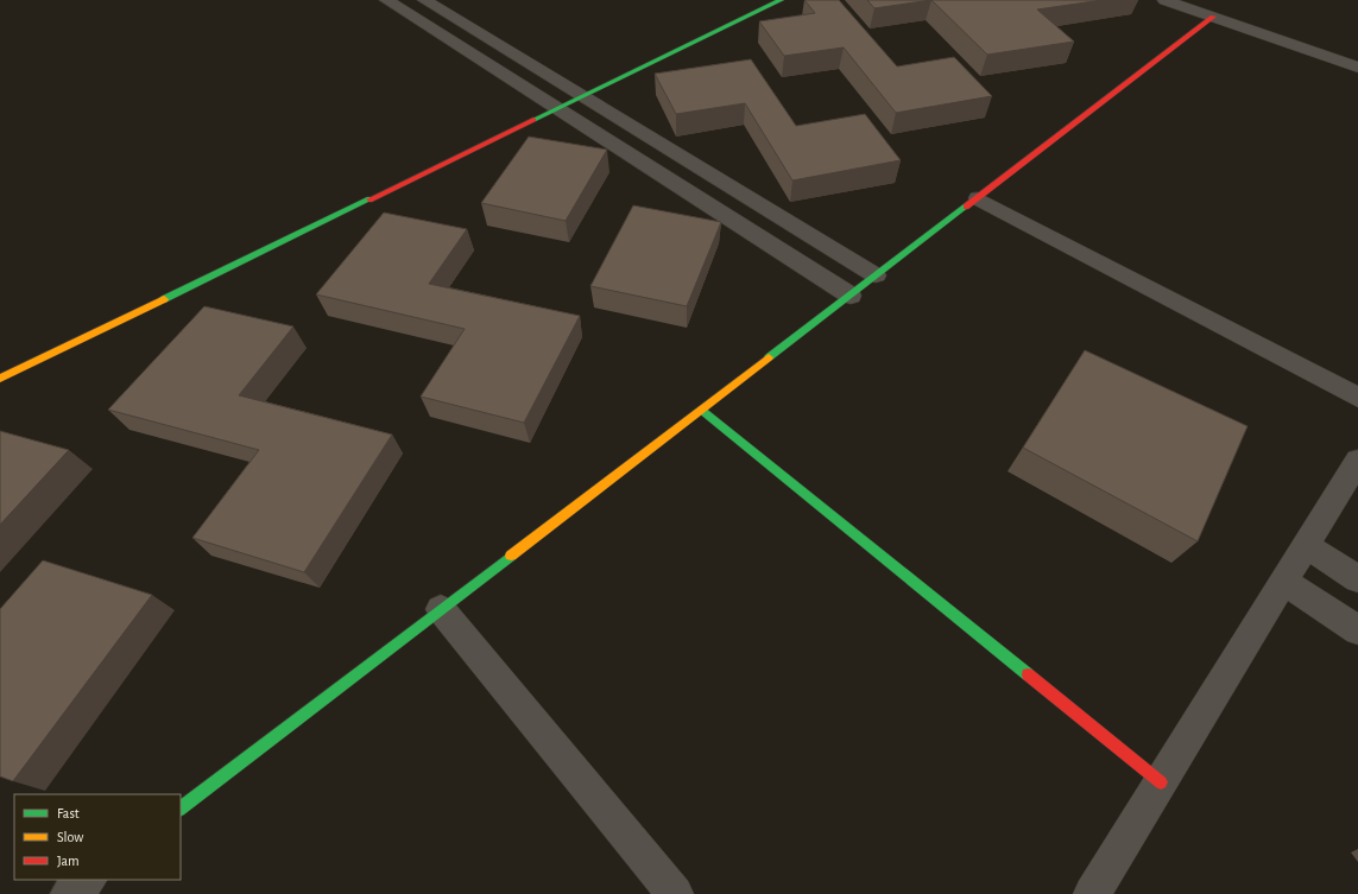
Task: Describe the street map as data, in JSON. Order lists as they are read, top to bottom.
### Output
{
  "legend": ["Fast", "Slow", "Jam"]
}
